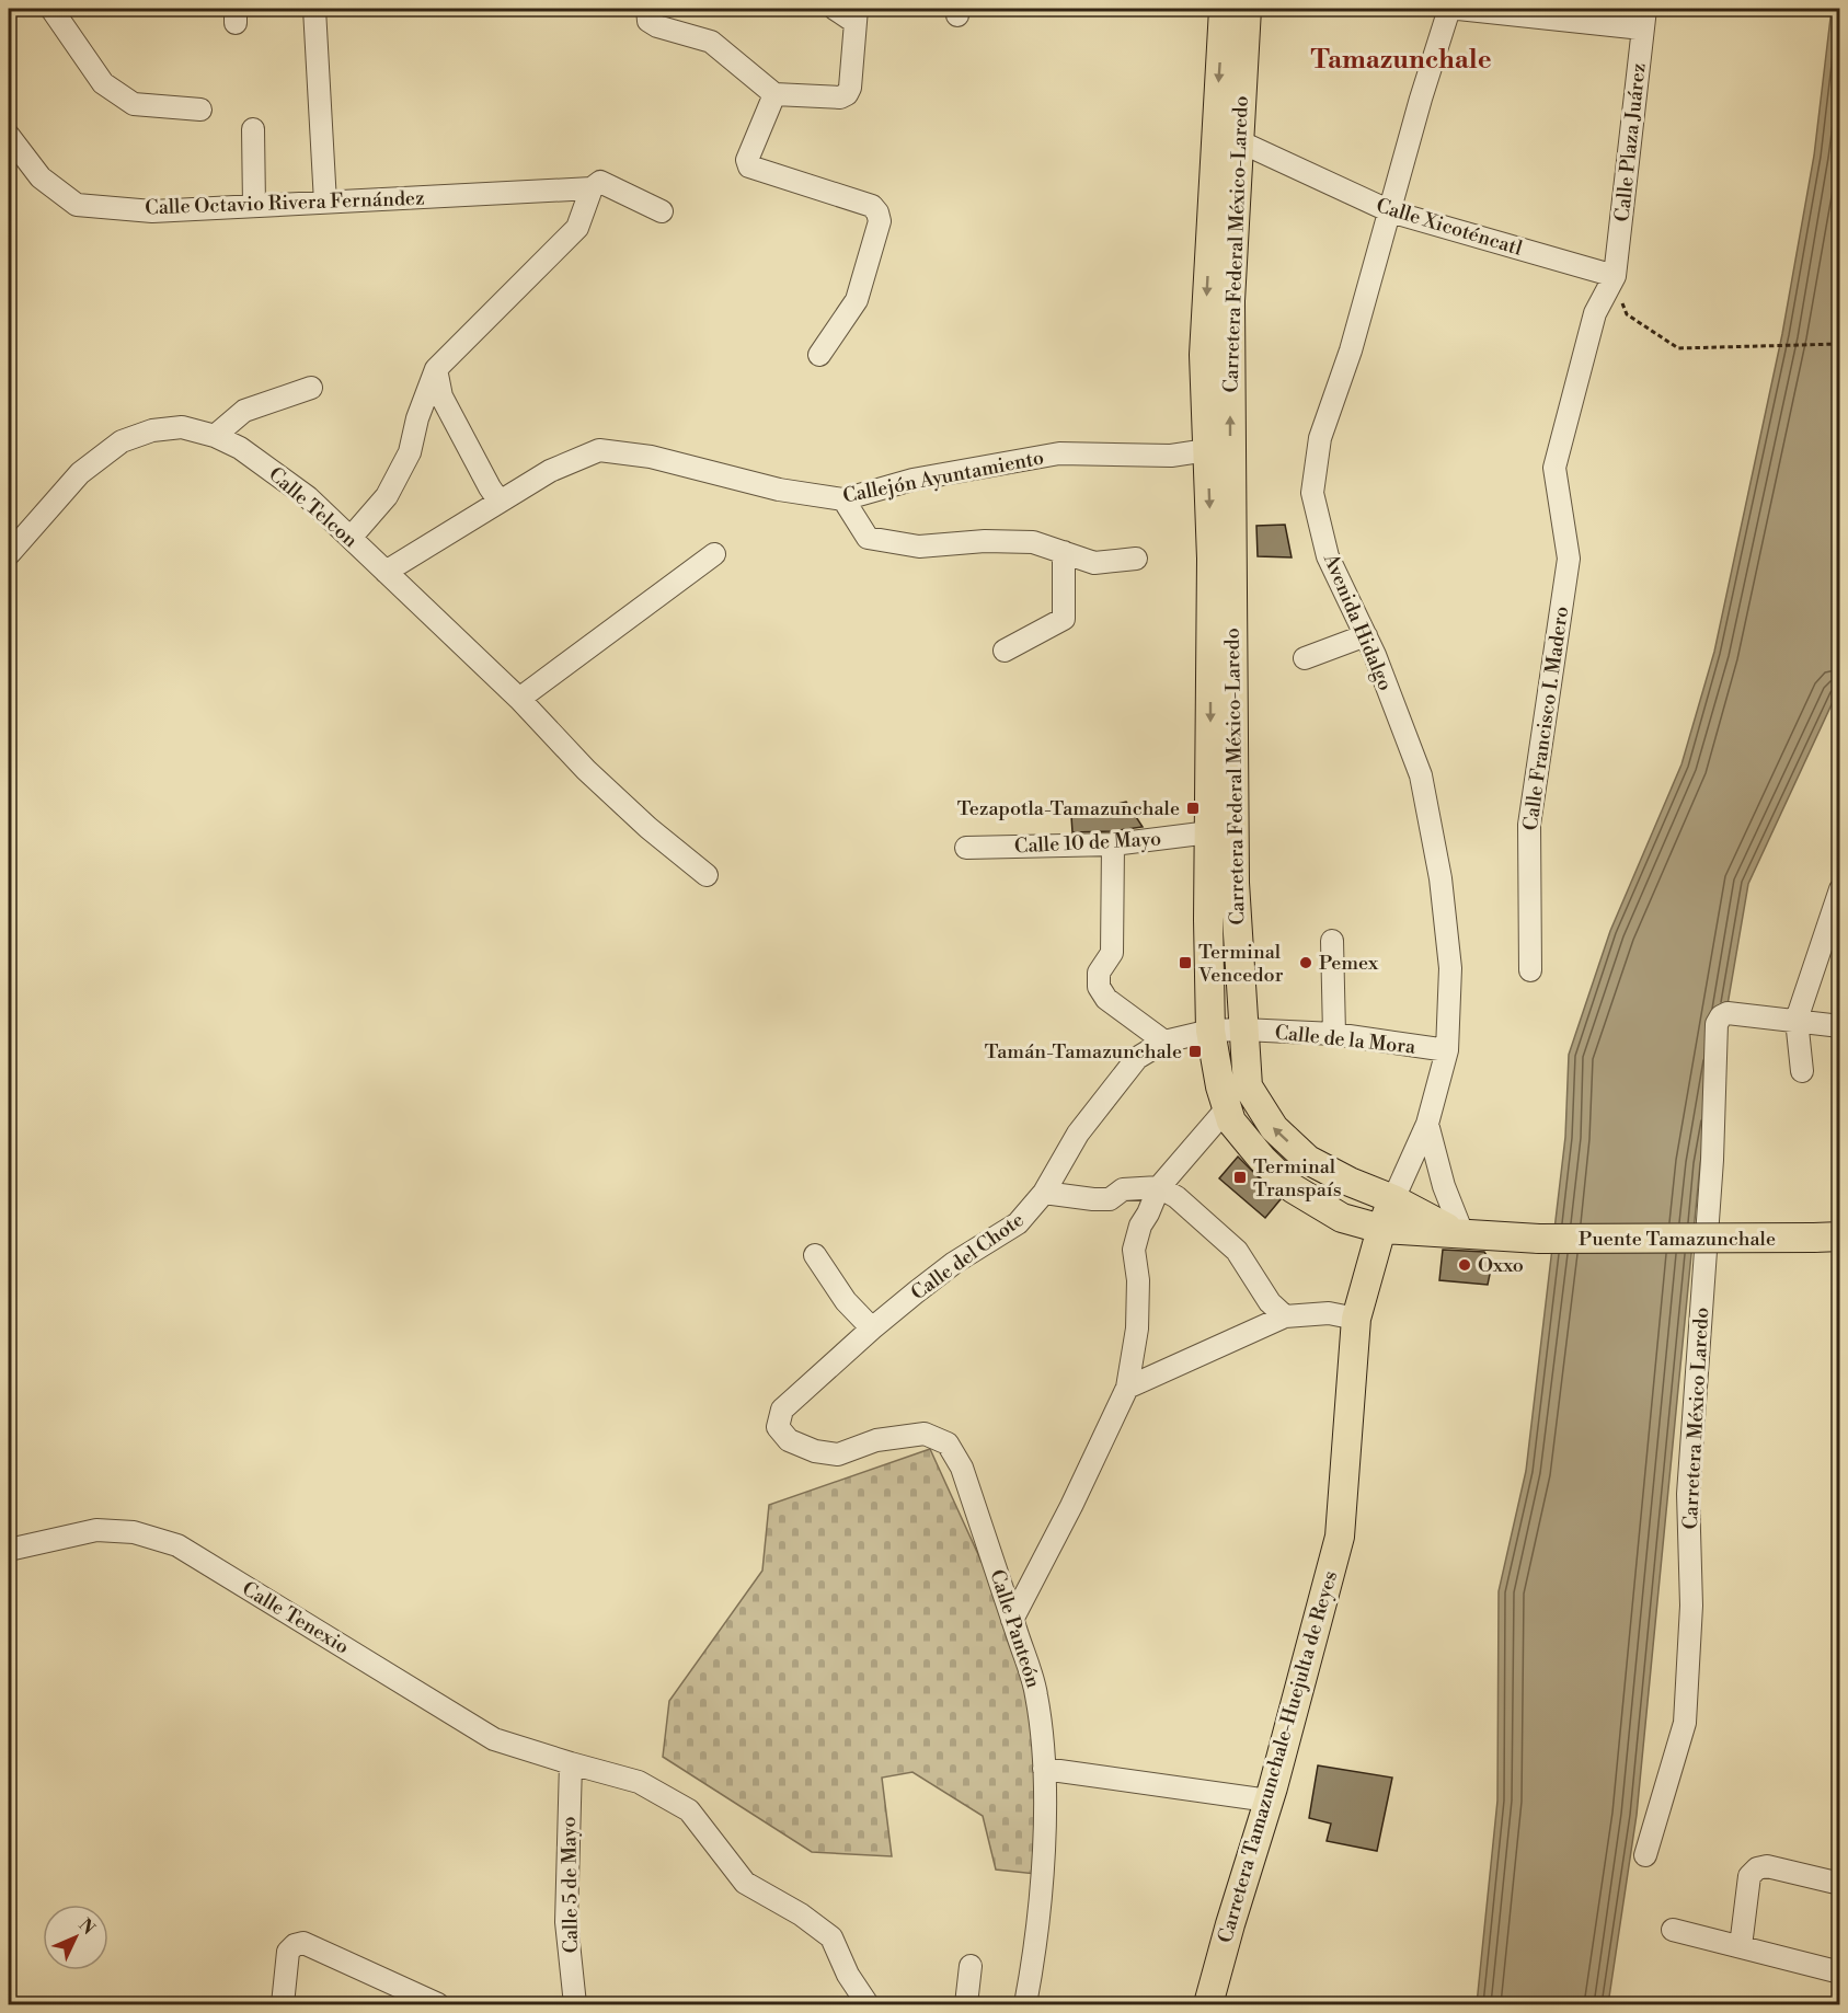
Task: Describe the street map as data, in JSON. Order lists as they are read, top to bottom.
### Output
{
  "streets": {
    "main road": ["Carretera Federal México-Laredo", "Puente Tamazunchale", "Carretera Tamazunchale-Huejulta de Reyes"],
    "street": [
      "Calle Plaza Juárez",
      "Calle Octavio Rivera Fernández",
      "Calle Xicoténcatl",
      "Callejón Ayuntamiento",
      "Calle Telcon",
      "Avenida Hidalgo",
      "Calle Francisco I. Madero",
      "Calle 10 de Mayo",
      "Calle de la Mora",
      "Calle del Chote",
      "Carretera México Laredo",
      "Calle Tenexio",
      "Calle Panteón",
      "Calle 5 de Mayo"
    ]
  },
  "crossings": [
    ["Calle Plaza Juárez", "Calle Xicoténcatl"],
    ["Calle Plaza Juárez", "Calle Francisco I. Madero"],
    ["Calle Xicoténcatl", "Carretera Federal México-Laredo"],
    ["Calle Xicoténcatl", "Avenida Hidalgo"],
    ["Calle Xicoténcatl", "Calle Francisco I. Madero"],
    ["Carretera Federal México-Laredo", "Callejón Ayuntamiento"],
    ["Carretera Federal México-Laredo", "Avenida Hidalgo"],
    ["Carretera Federal México-Laredo", "Calle 10 de Mayo"],
    ["Carretera Federal México-Laredo", "Calle de la Mora"],
    ["Carretera Federal México-Laredo", "Puente Tamazunchale"],
    ["Carretera Federal México-Laredo", "Calle del Chote"],
    ["Carretera Federal México-Laredo", "Carretera Tamazunchale-Huejulta de Reyes"],
    ["Callejón Ayuntamiento", "Calle Telcon"],
    ["Avenida Hidalgo", "Calle de la Mora"],
    ["Avenida Hidalgo", "Carretera Tamazunchale-Huejulta de Reyes"],
    ["Calle de la Mora", "Calle del Chote"],
    ["Calle del Chote", "Calle Panteón"],
    ["Calle Tenexio", "Calle 5 de Mayo"]
  ],
  "districts": ["Tamazunchale"],
  "places": {
    "transit": [
      "Tezapotla-Tamazunchale",
      "Terminal Vencedor",
      "Tamán-Tamazunchale",
      "Terminal Transpaís"
    ],
    "other": ["Pemex", "Oxxo"]
  },
  "north": "top right"
}
